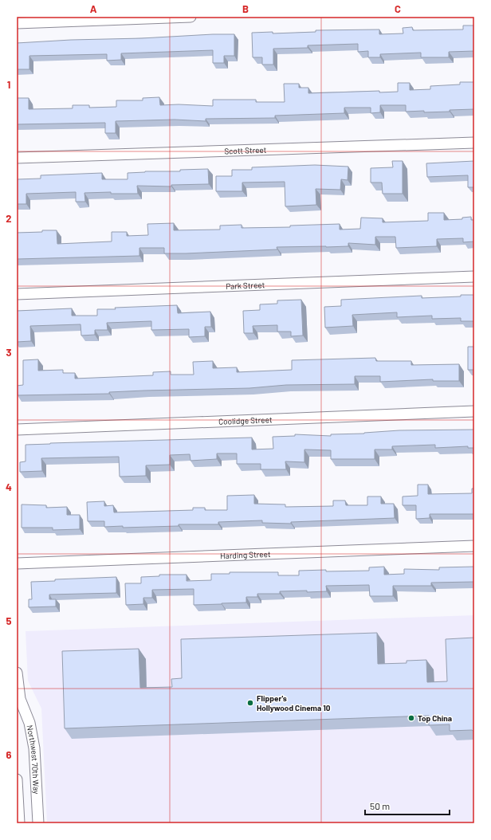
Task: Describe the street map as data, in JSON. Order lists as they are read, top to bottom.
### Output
{
  "streets": {
    "street": [
      "Scott Street",
      "Park Street",
      "Coolidge Street",
      "Harding Street",
      "Northwest 70th Way"
    ]
  },
  "places": ["Flipper's Hollywood Cinema 10", "Top China"],
  "scale_bar": "50 m",
  "grid": {
    "columns": ["A", "B", "C"],
    "rows": [
      "1",
      "2",
      "3",
      "4",
      "5",
      "6"
    ]
  }
}
